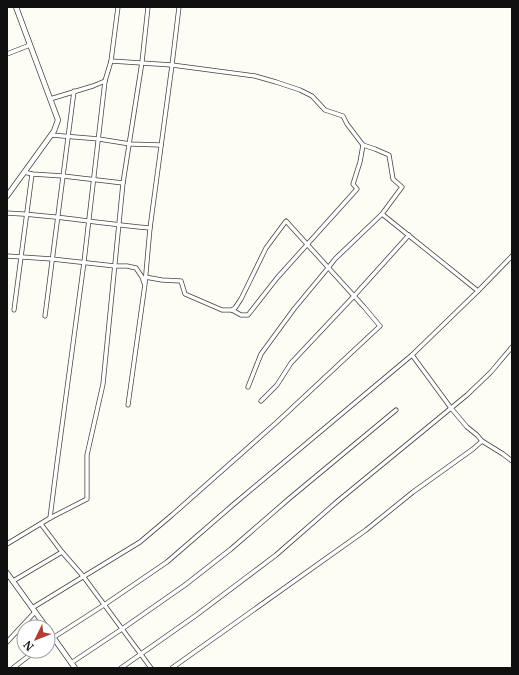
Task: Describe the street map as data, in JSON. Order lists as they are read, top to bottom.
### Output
{
  "north": "bottom left"
}
